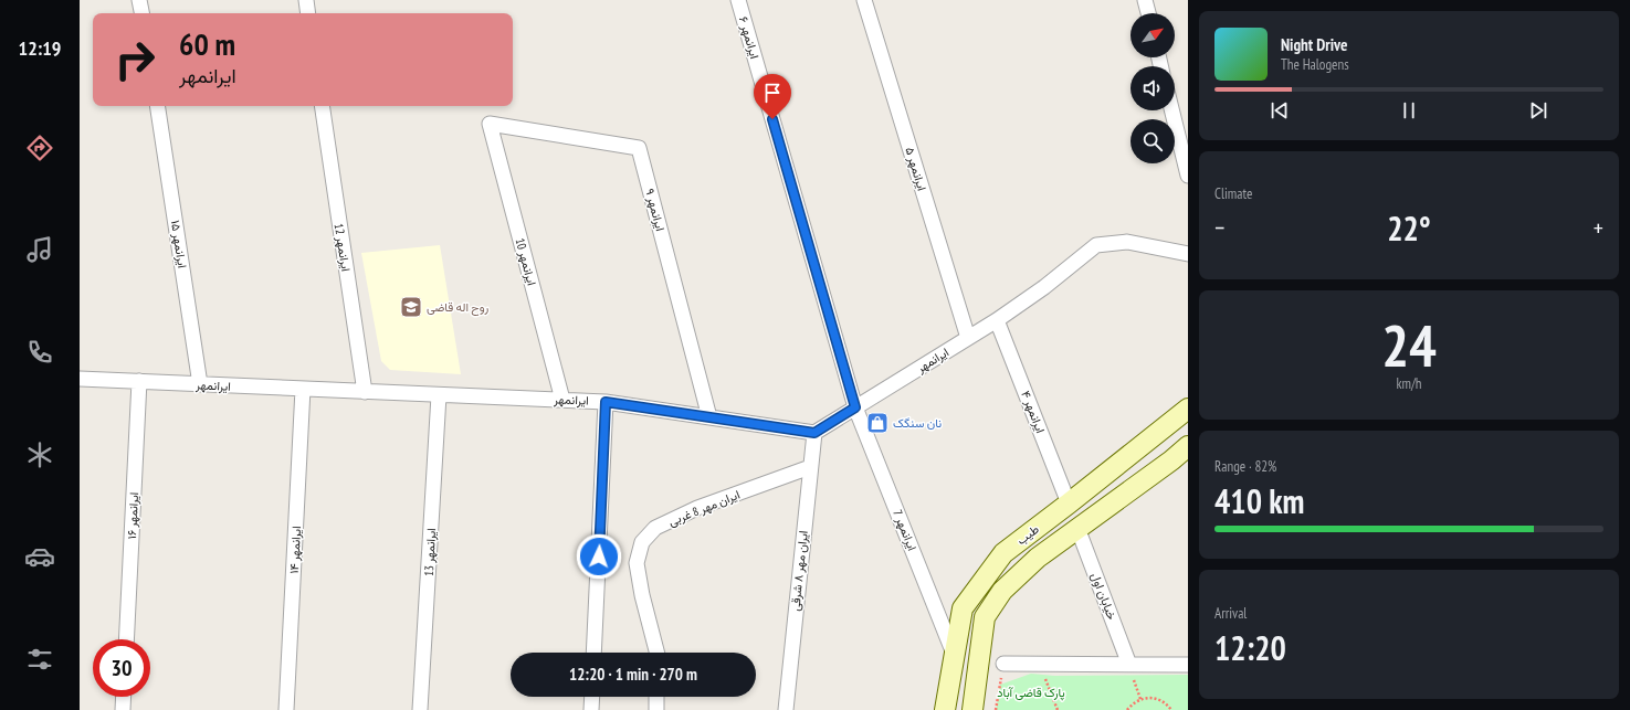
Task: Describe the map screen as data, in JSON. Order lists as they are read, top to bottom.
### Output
{
  "streets": {
    "main road": ["طیب"],
    "street": [
      "ایرانمهر ۶",
      "ایرانمهر ۵",
      "ایرانمهر ۹",
      "ایرانمهر ۱۵",
      "ایرانمهر 12",
      "ایرانمهر 10",
      "ایرانمهر",
      "ایرانمهر ۴",
      "ایران مهر 8 غربی",
      "ایرانمهر ۱۶",
      "ایرانمهر 7",
      "ایرانمهر ۱۴",
      "ایرانمهر 13",
      "ایران مهر ٨ شرقی",
      "خیابان اول"
    ]
  },
  "crossings": [
    ["ایرانمهر ۶", "ایرانمهر"],
    ["ایرانمهر ۶", "ایرانمهر 7"],
    ["ایرانمهر ۵", "ایرانمهر"],
    ["ایرانمهر ۹", "ایرانمهر 10"],
    ["ایرانمهر ۹", "ایرانمهر"],
    ["ایرانمهر ۱۵", "ایرانمهر"],
    ["ایرانمهر 12", "ایرانمهر"],
    ["ایرانمهر 10", "ایرانمهر"],
    ["ایرانمهر", "ایرانمهر ۴"],
    ["ایرانمهر", "ایرانمهر ۱۶"],
    ["ایرانمهر", "ایرانمهر 7"],
    ["ایرانمهر", "ایرانمهر ۱۴"],
    ["ایرانمهر", "ایرانمهر 13"],
    ["ایرانمهر", "ایران مهر ٨ شرقی"],
    ["ایرانمهر ۴", "طیب"],
    ["ایران مهر 8 غربی", "ایران مهر ٨ شرقی"],
    ["ایرانمهر 7", "طیب"],
    ["طیب", "خیابان اول"]
  ],
  "parks": ["پارک قاضی آباد"],
  "places": {
    "school or university": ["روح اله قاضی"],
    "shop": ["نان سنگک"]
  },
  "north": "top right",
  "page": {
    "tabs": "12:19",
    "turn": ["60 m", "ایرانمهر"],
    "song": ["Night Drive", "The Halogens"],
    "tile": [
      "Climate",
      ["24", "km/h"],
      ["Range · 82%", "410 km"],
      ["Arrival", "12:20"]
    ],
    "heat": ["−", "22°", "+"],
    "limit": "30",
    "trip": "12:20 · 1 min · 270 m"
  }
}
